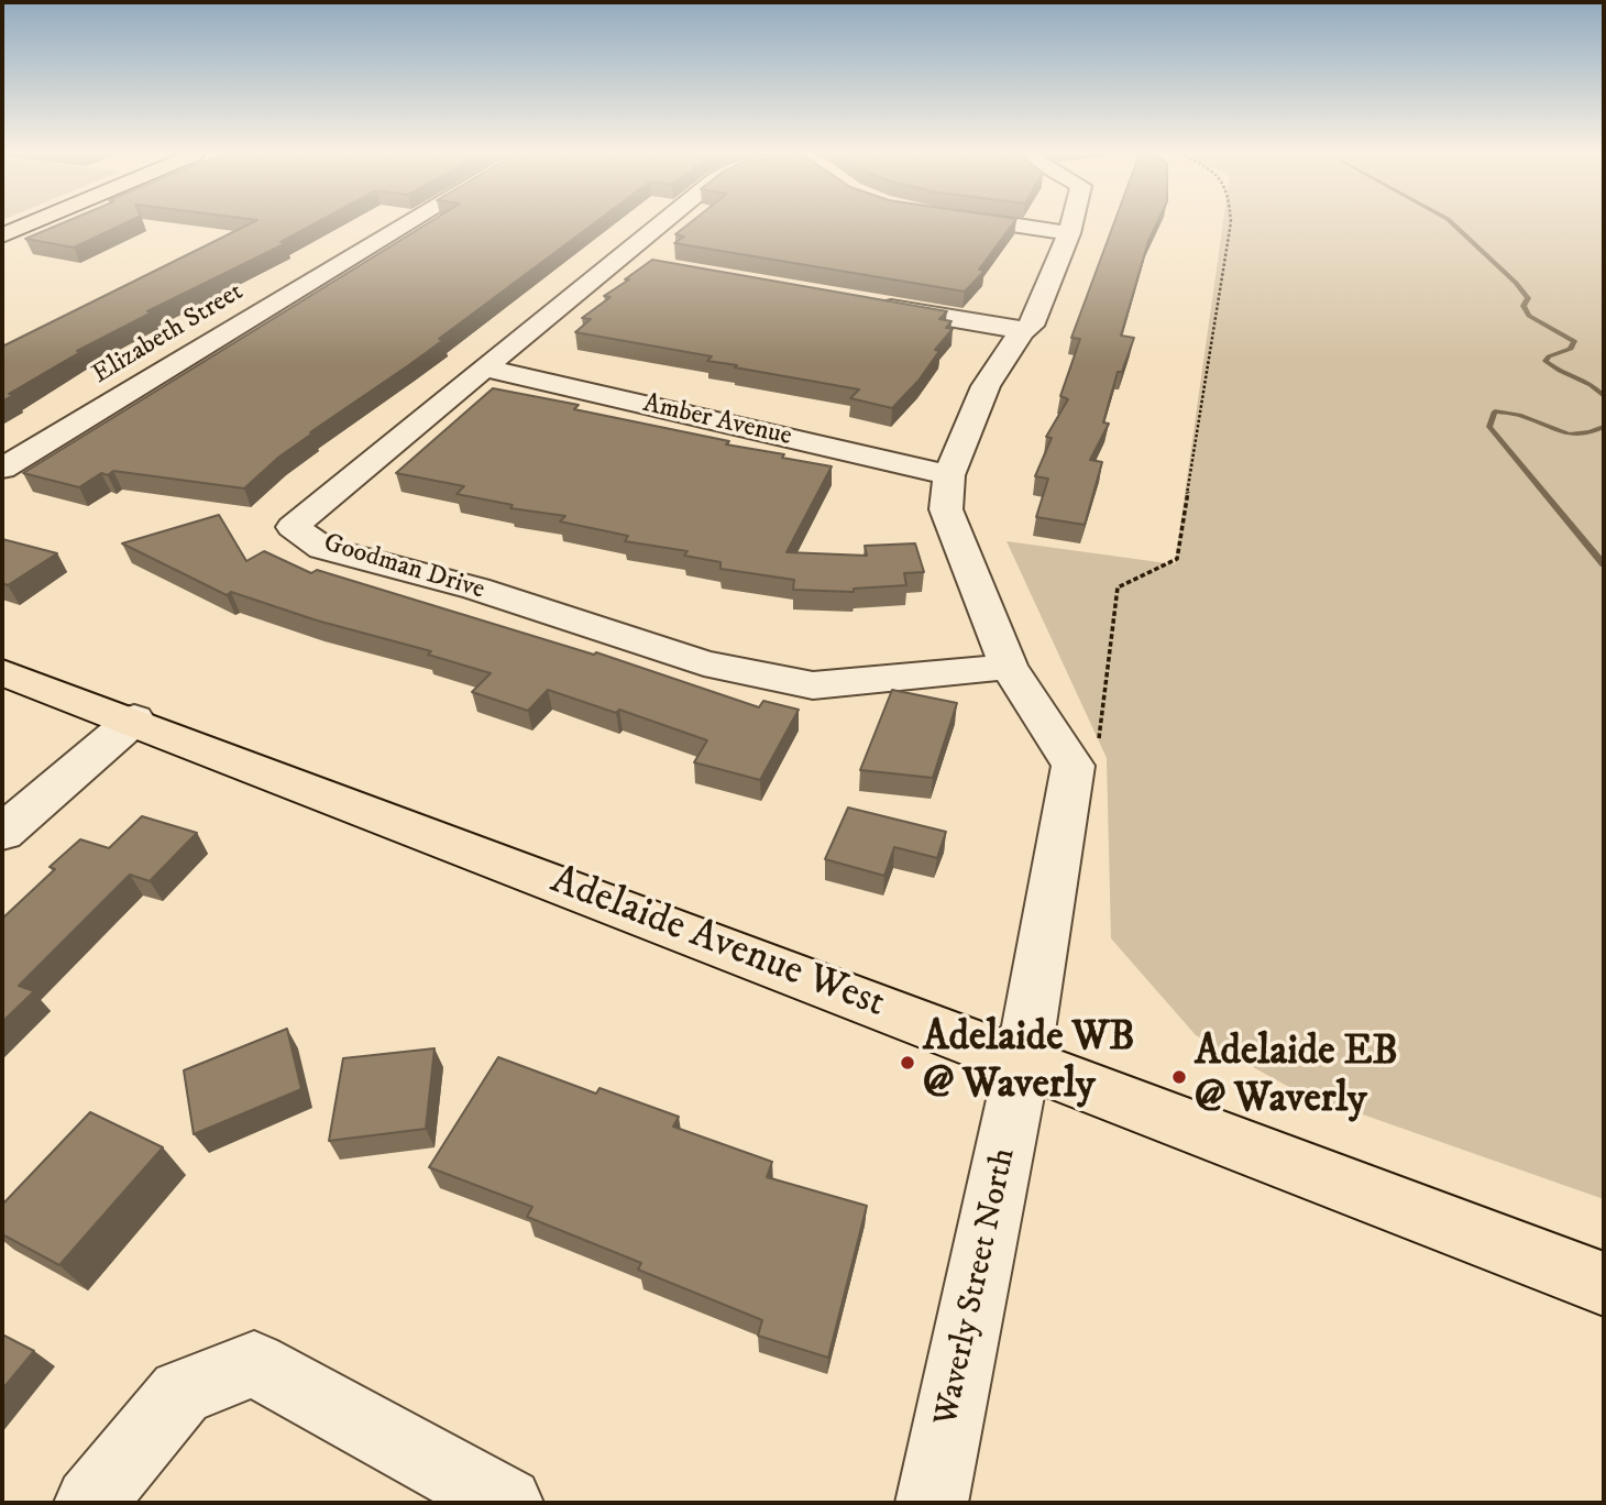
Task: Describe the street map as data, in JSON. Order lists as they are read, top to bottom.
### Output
{
  "streets": {
    "main road": ["Adelaide Avenue West"],
    "street": [
      "Elizabeth Street",
      "Amber Avenue",
      "Goodman Drive",
      "Waverly Street North"
    ]
  },
  "crossings": [
    ["Amber Avenue", "Goodman Drive"],
    ["Adelaide Avenue West", "Waverly Street North"]
  ],
  "places": ["Adelaide WB @ Waverly", "Adelaide EB @ Waverly"]
}
